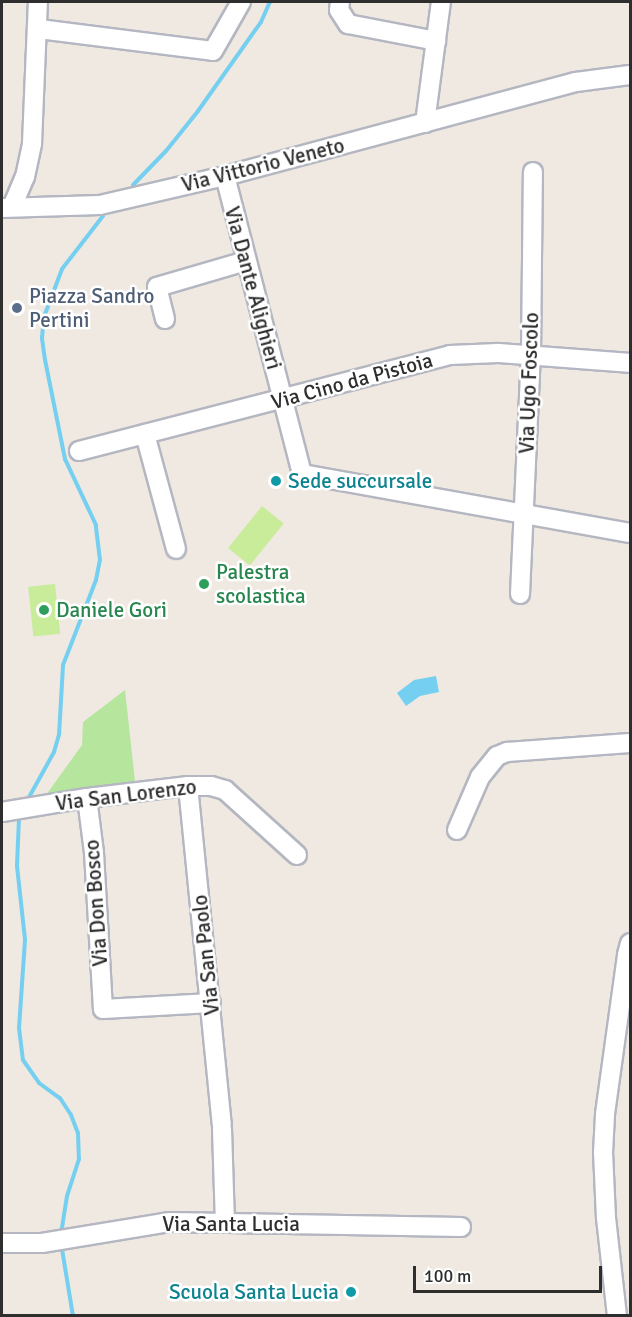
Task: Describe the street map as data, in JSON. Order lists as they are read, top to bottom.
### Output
{
  "streets": {
    "street": [
      "Via Vittorio Veneto",
      "Via Dante Alighieri",
      "Via Cino da Pistoia",
      "Via Ugo Foscolo",
      "Via San Lorenzo",
      "Via Don Bosco",
      "Via San Paolo",
      "Via Santa Lucia"
    ]
  },
  "crossings": [
    ["Via Vittorio Veneto", "Via Dante Alighieri"],
    ["Via Dante Alighieri", "Via Cino da Pistoia"],
    ["Via Dante Alighieri", "Via Ugo Foscolo"],
    ["Via Cino da Pistoia", "Via Ugo Foscolo"],
    ["Via San Lorenzo", "Via Don Bosco"],
    ["Via San Lorenzo", "Via San Paolo"],
    ["Via Don Bosco", "Via San Paolo"],
    ["Via San Paolo", "Via Santa Lucia"]
  ],
  "places": [
    "Piazza Sandro Pertini",
    "Sede succursale",
    "Palestra scolastica",
    "Daniele Gori",
    "Scuola Santa Lucia"
  ],
  "scale_bar": "100 m"
}
